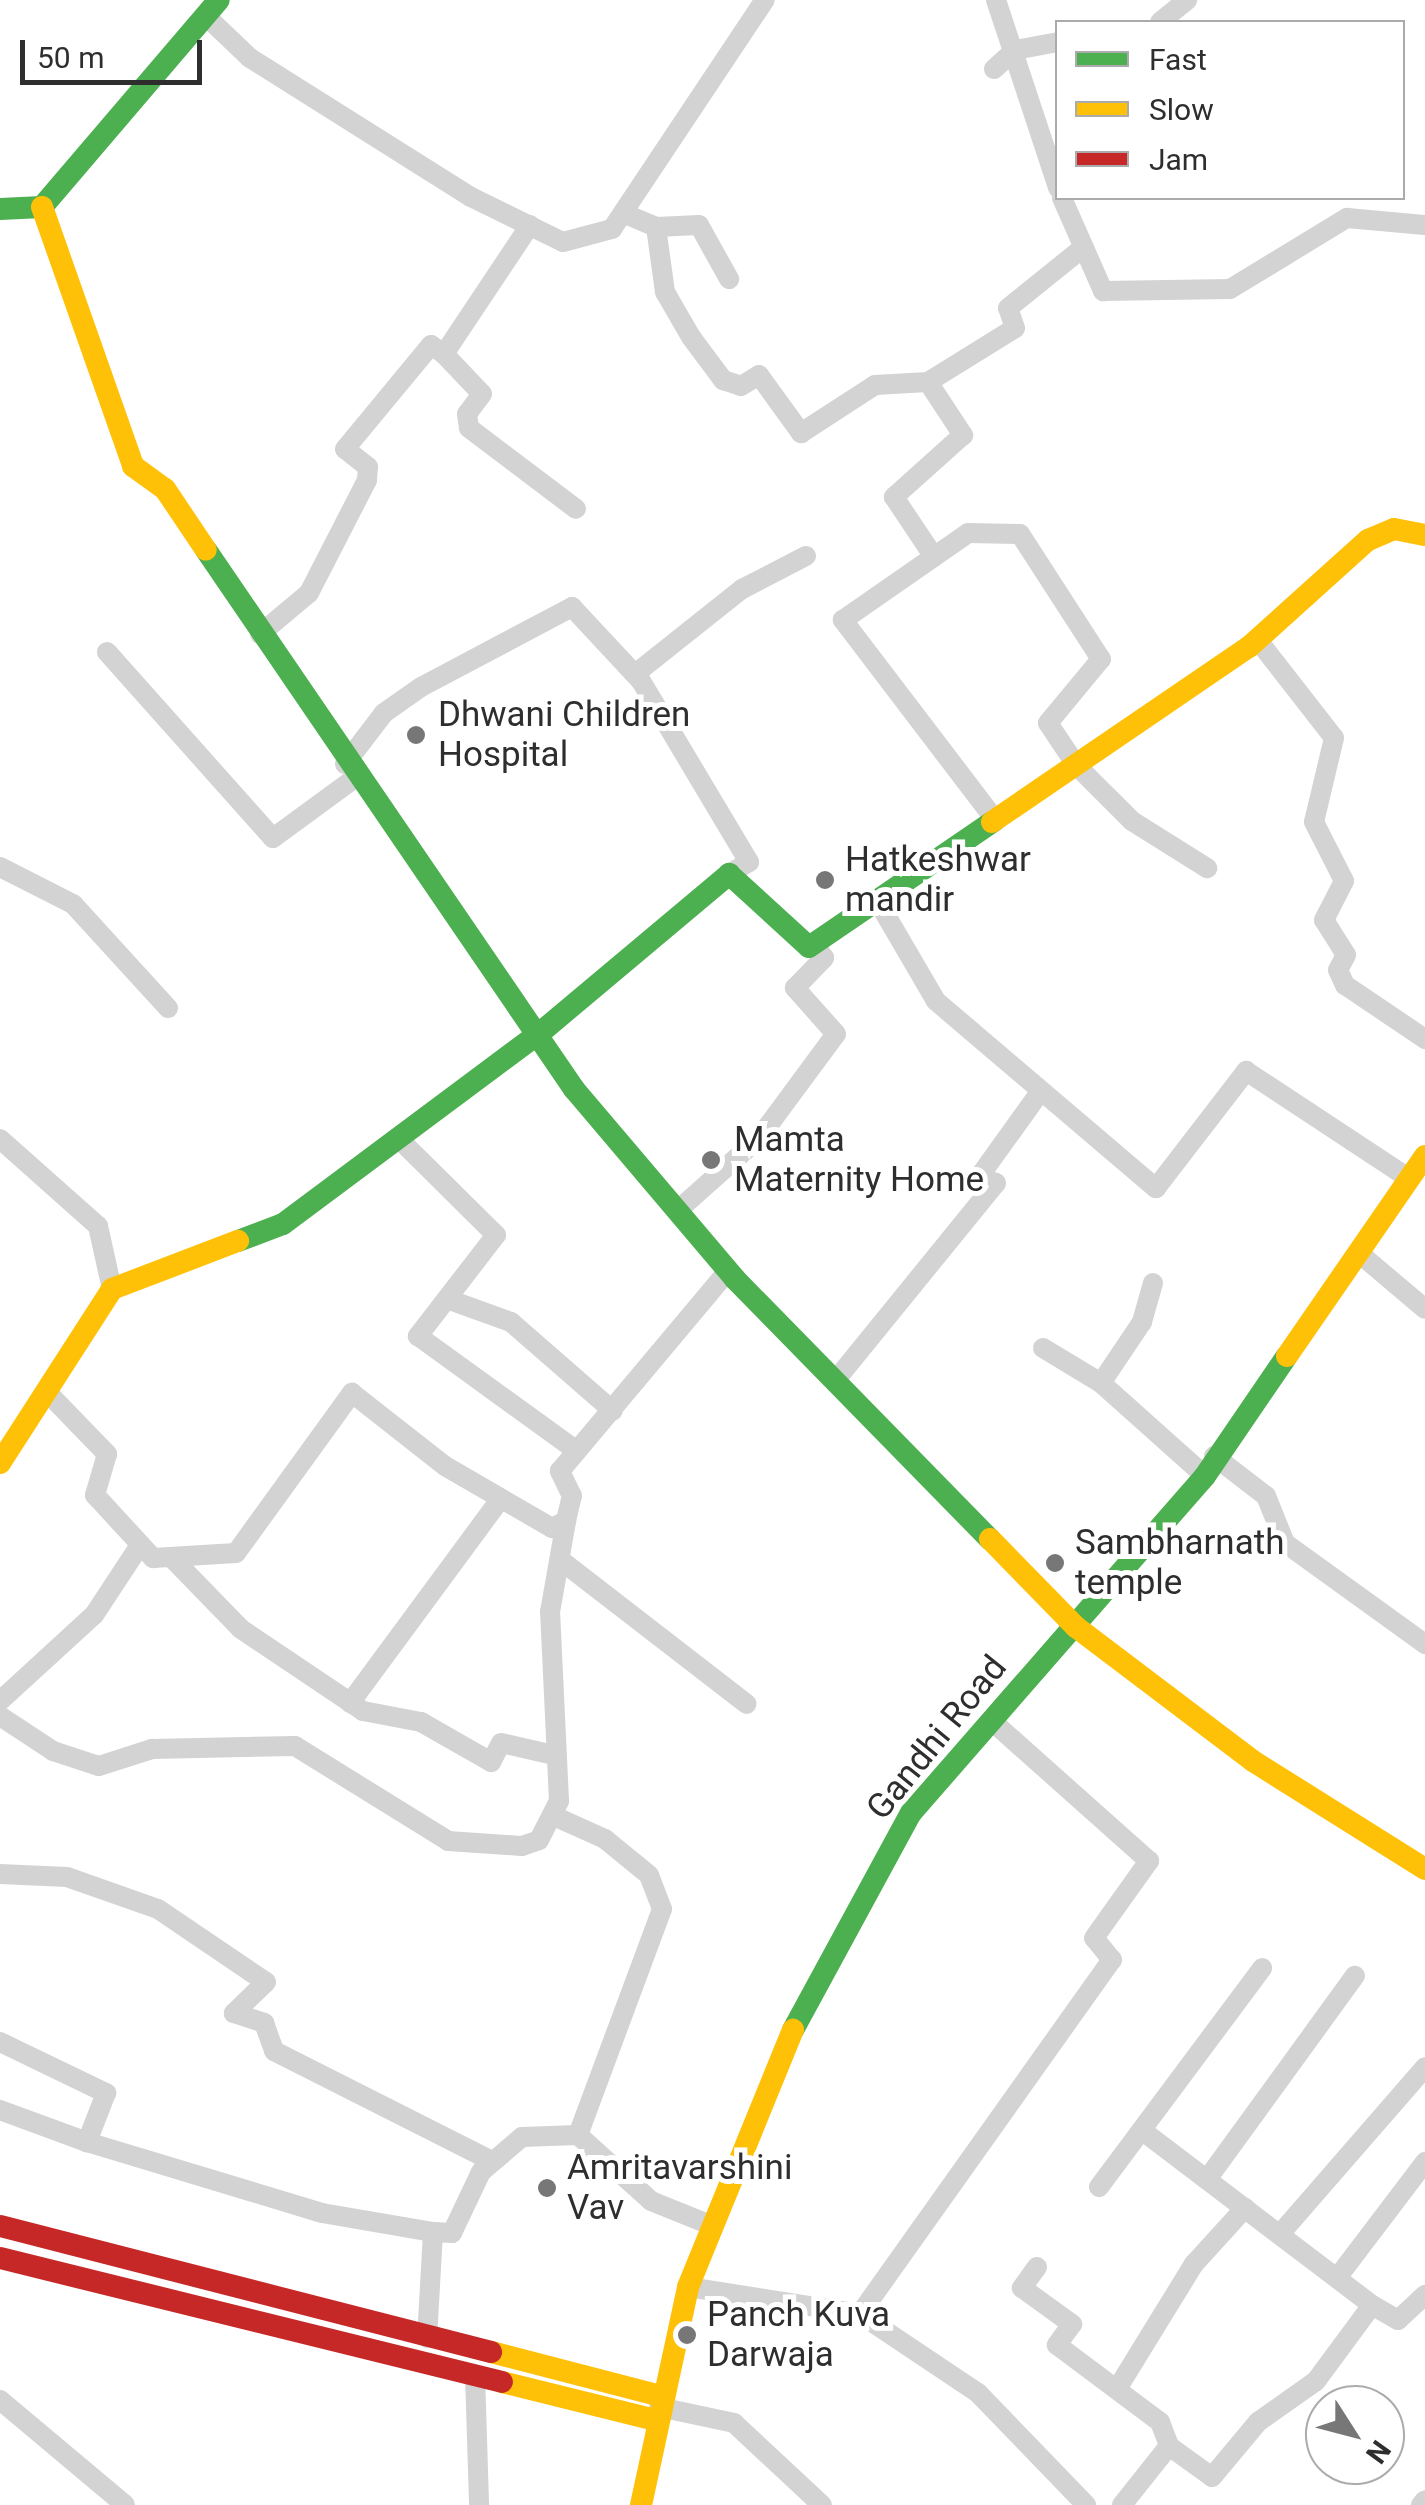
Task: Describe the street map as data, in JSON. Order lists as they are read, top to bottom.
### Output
{
  "streets": {
    "street": ["Gandhi Road"]
  },
  "places": [
    "Dhwani Children Hospital",
    "Hatkeshwar mandir",
    "Mamta Maternity Home",
    "Sambharnath temple",
    "Amritavarshini Vav",
    "Panch Kuva Darwaja"
  ],
  "legend": ["Fast", "Slow", "Jam"],
  "scale_bar": "50 m",
  "north": "bottom right"
}
